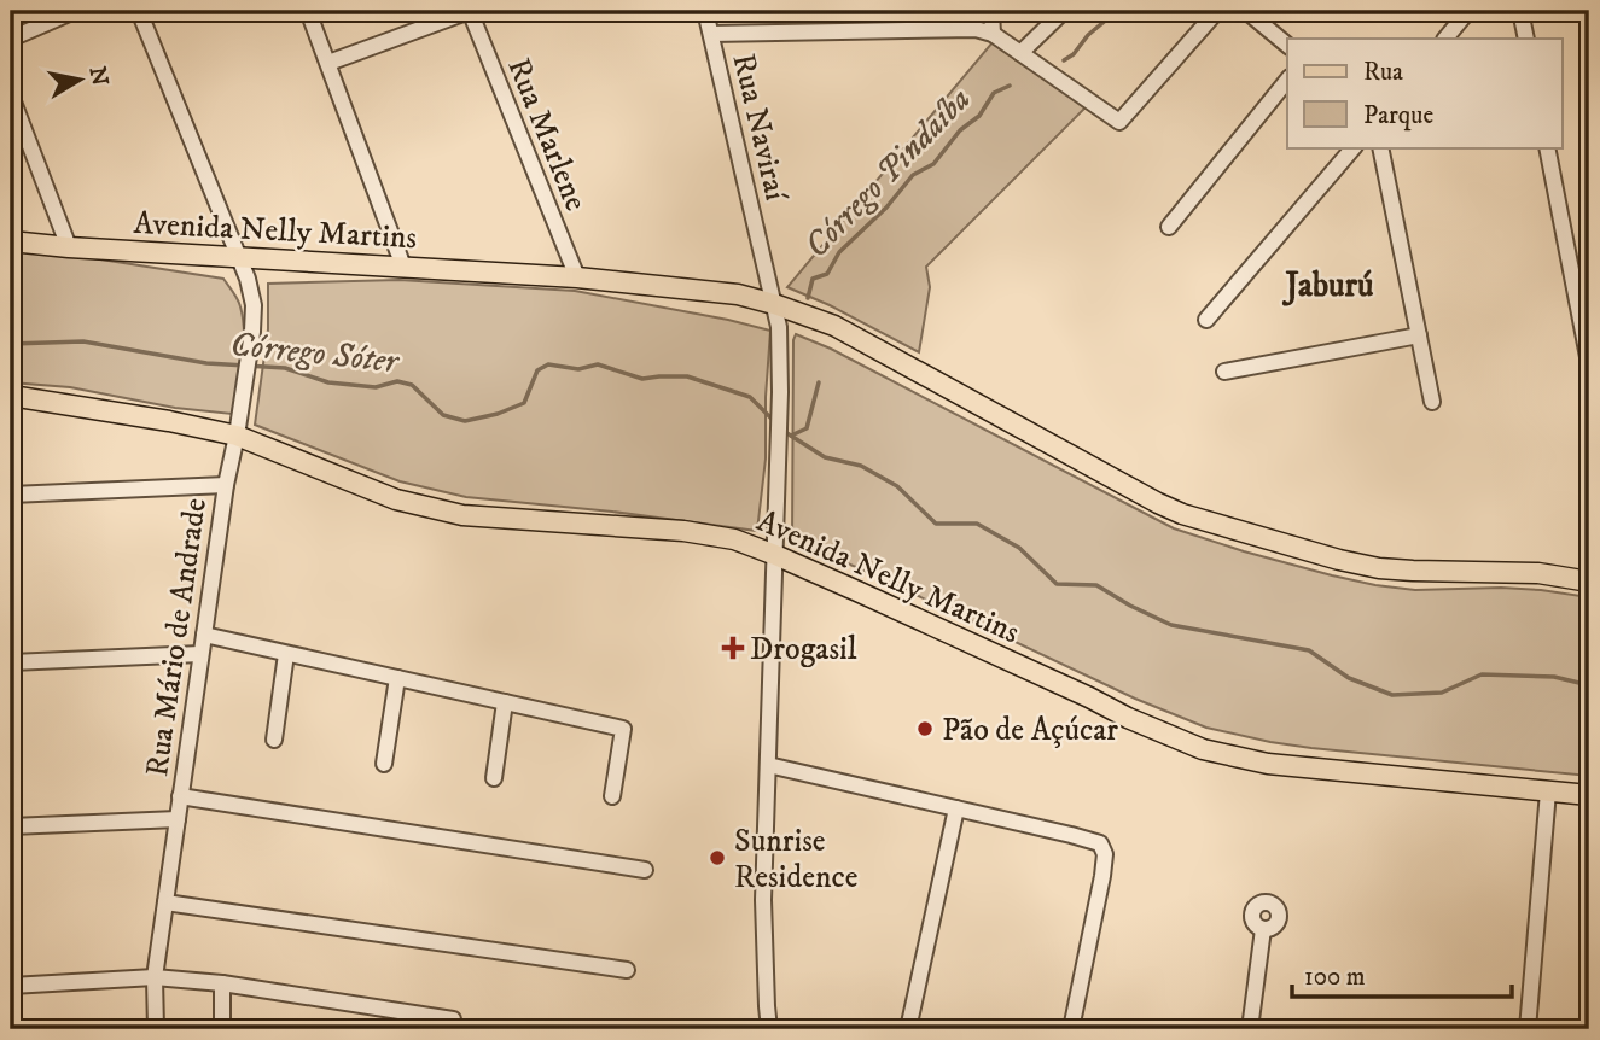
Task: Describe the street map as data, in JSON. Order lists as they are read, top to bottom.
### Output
{
  "streets": {
    "main road": ["Avenida Nelly Martins"],
    "street": ["Rua Naviraí", "Rua Marlene", "Rua Mário de Andrade"]
  },
  "crossings": [
    ["Rua Naviraí", "Avenida Nelly Martins"],
    ["Rua Marlene", "Avenida Nelly Martins"],
    ["Avenida Nelly Martins", "Rua Mário de Andrade"]
  ],
  "districts": ["Jaburú"],
  "water": ["Córrego Pindaíba", "Córrego Sóter"],
  "places": {
    "health": ["Drogasil"],
    "other": ["Pão de Açúcar", "Sunrise Residence"]
  },
  "legend": ["Rua", "Parque"],
  "scale_bar": "100 m",
  "north": "right"
}
